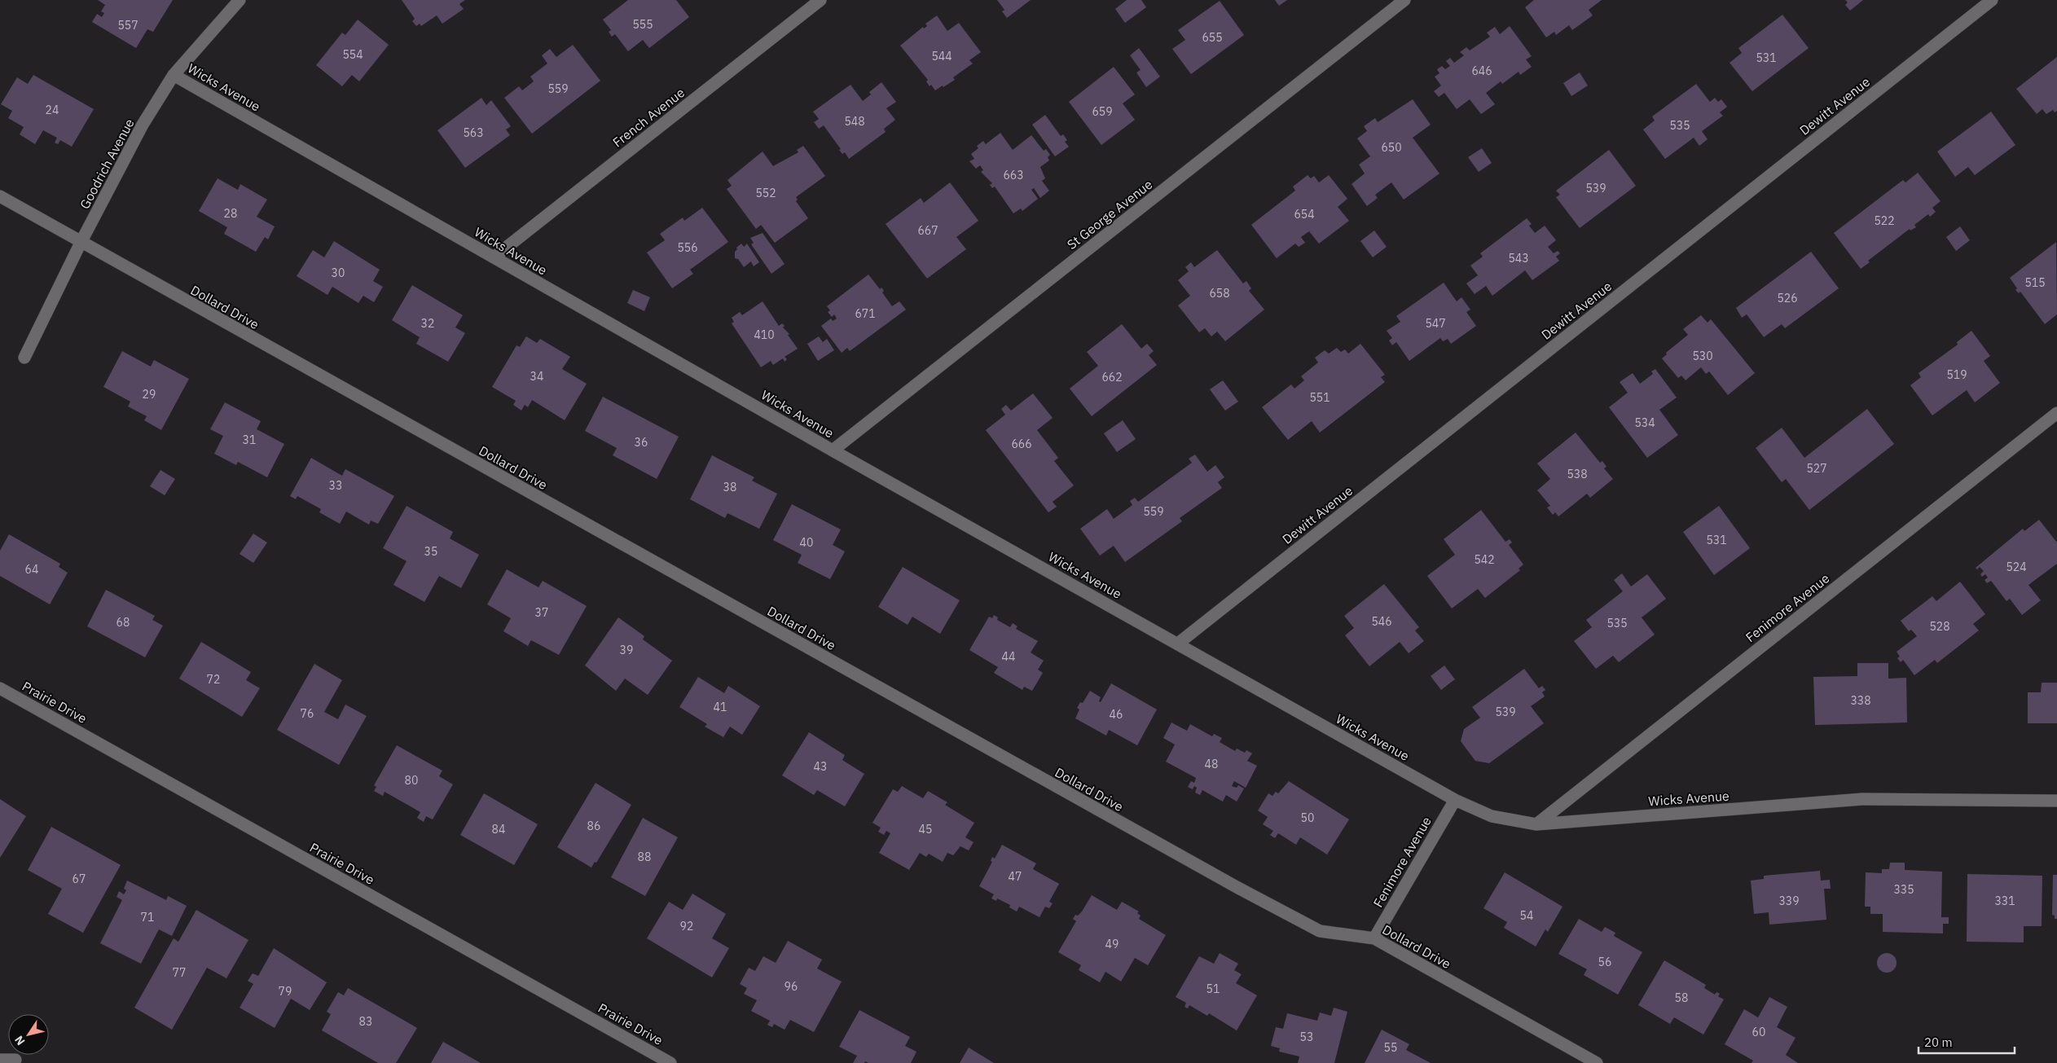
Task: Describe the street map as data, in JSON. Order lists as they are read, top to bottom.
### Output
{
  "streets": {
    "street": [
      "Wicks Avenue",
      "Dewitt Avenue",
      "French Avenue",
      "Goodrich Avenue",
      "St George Avenue",
      "Dollard Drive",
      "Fenimore Avenue",
      "Prairie Drive"
    ]
  },
  "crossings": [
    ["Wicks Avenue", "Dewitt Avenue"],
    ["Wicks Avenue", "French Avenue"],
    ["Wicks Avenue", "Goodrich Avenue"],
    ["Wicks Avenue", "St George Avenue"],
    ["Wicks Avenue", "Fenimore Avenue"],
    ["Goodrich Avenue", "Dollard Drive"],
    ["Dollard Drive", "Fenimore Avenue"]
  ],
  "house_numbers": [
    "555",
    "557",
    "655",
    "554",
    "544",
    "531",
    "646",
    "559",
    "24",
    "659",
    "548",
    "535",
    "563",
    "650",
    "663",
    "539",
    "552",
    "28",
    "654",
    "522",
    "667",
    "556",
    "543",
    "30",
    "515",
    "658",
    "526",
    "671",
    "32",
    "547",
    "410",
    "530",
    "519",
    "34",
    "662",
    "29",
    "551",
    "534",
    "31",
    "36",
    "666",
    "527",
    "538",
    "33",
    "38",
    "559",
    "531",
    "40",
    "35",
    "542",
    "524",
    "64",
    "37",
    "546",
    "68",
    "535",
    "528",
    "39",
    "44",
    "72",
    "338",
    "41",
    "539",
    "76",
    "46",
    "48",
    "43",
    "80",
    "50",
    "86",
    "84",
    "45",
    "88",
    "47",
    "67",
    "335",
    "339",
    "331",
    "54",
    "71",
    "92",
    "49",
    "56",
    "77",
    "96",
    "51",
    "79",
    "58",
    "83",
    "60",
    "53",
    "55"
  ],
  "scale_bar": "20 m",
  "north": "bottom left"
}
